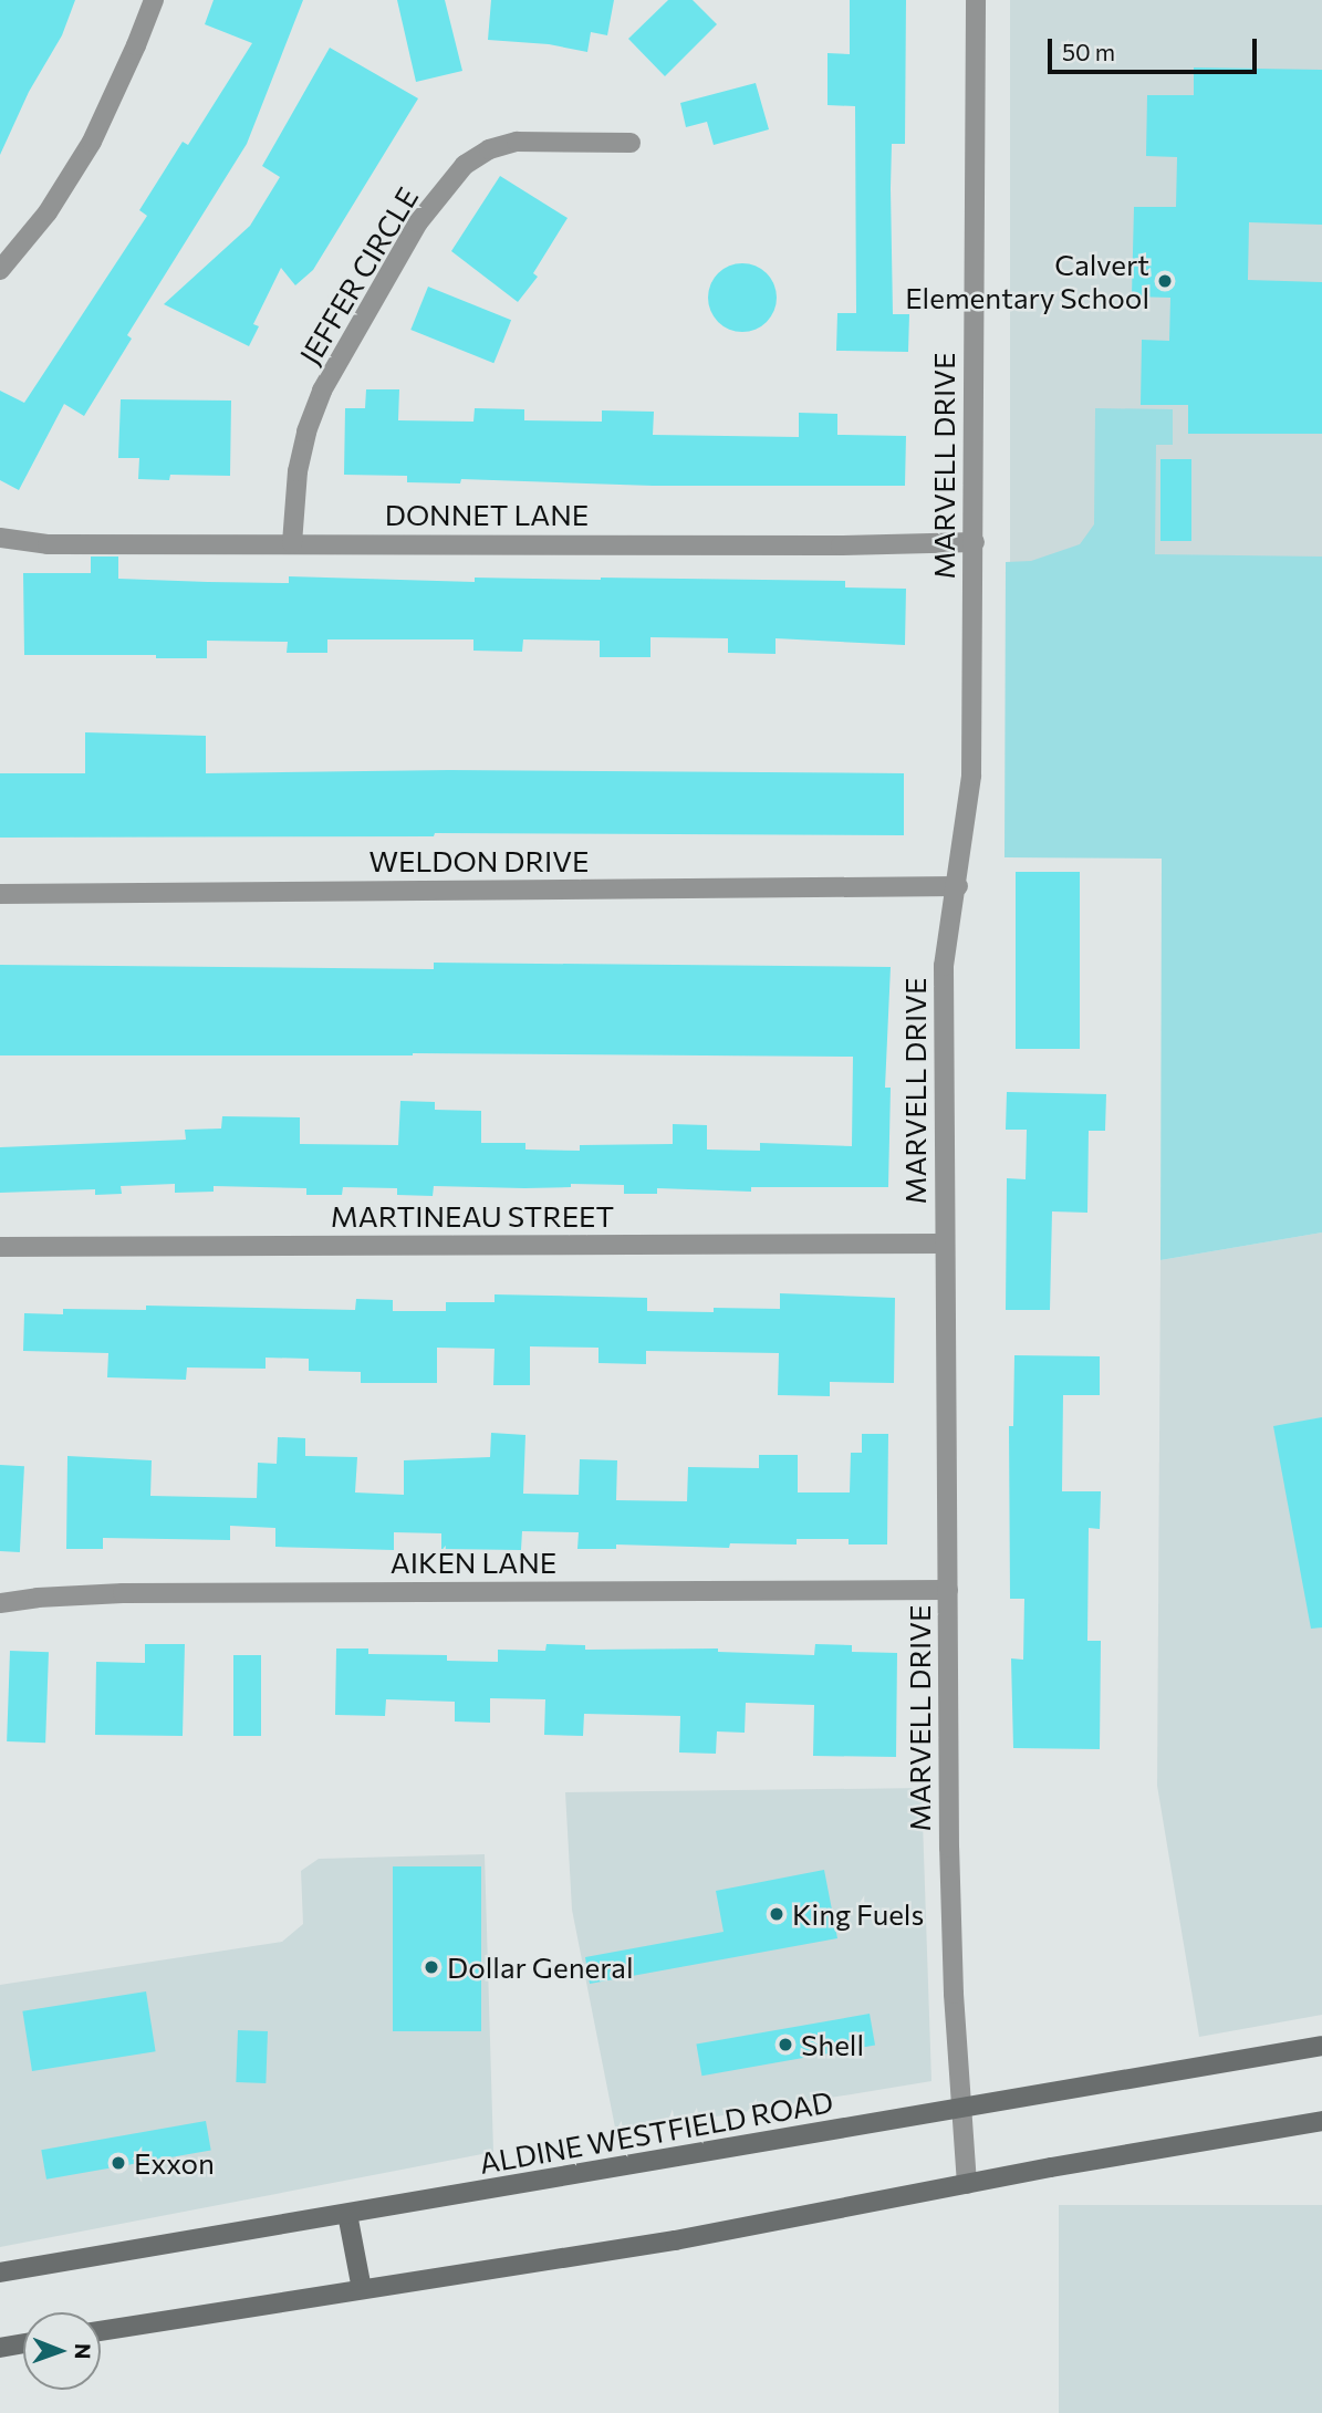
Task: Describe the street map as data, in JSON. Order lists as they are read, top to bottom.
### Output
{
  "streets": {
    "main road": ["ALDINE WESTFIELD ROAD"],
    "street": [
      "JEFFER CIRCLE",
      "MARVELL DRIVE",
      "DONNET LANE",
      "WELDON DRIVE",
      "MARTINEAU STREET",
      "AIKEN LANE"
    ]
  },
  "crossings": [
    ["JEFFER CIRCLE", "DONNET LANE"],
    ["MARVELL DRIVE", "DONNET LANE"],
    ["MARVELL DRIVE", "WELDON DRIVE"],
    ["MARVELL DRIVE", "MARTINEAU STREET"],
    ["MARVELL DRIVE", "AIKEN LANE"],
    ["MARVELL DRIVE", "ALDINE WESTFIELD ROAD"]
  ],
  "places": [
    "Calvert Elementary School",
    "King Fuels",
    "Dollar General",
    "Shell",
    "Exxon"
  ],
  "scale_bar": "50 m",
  "north": "right"
}
